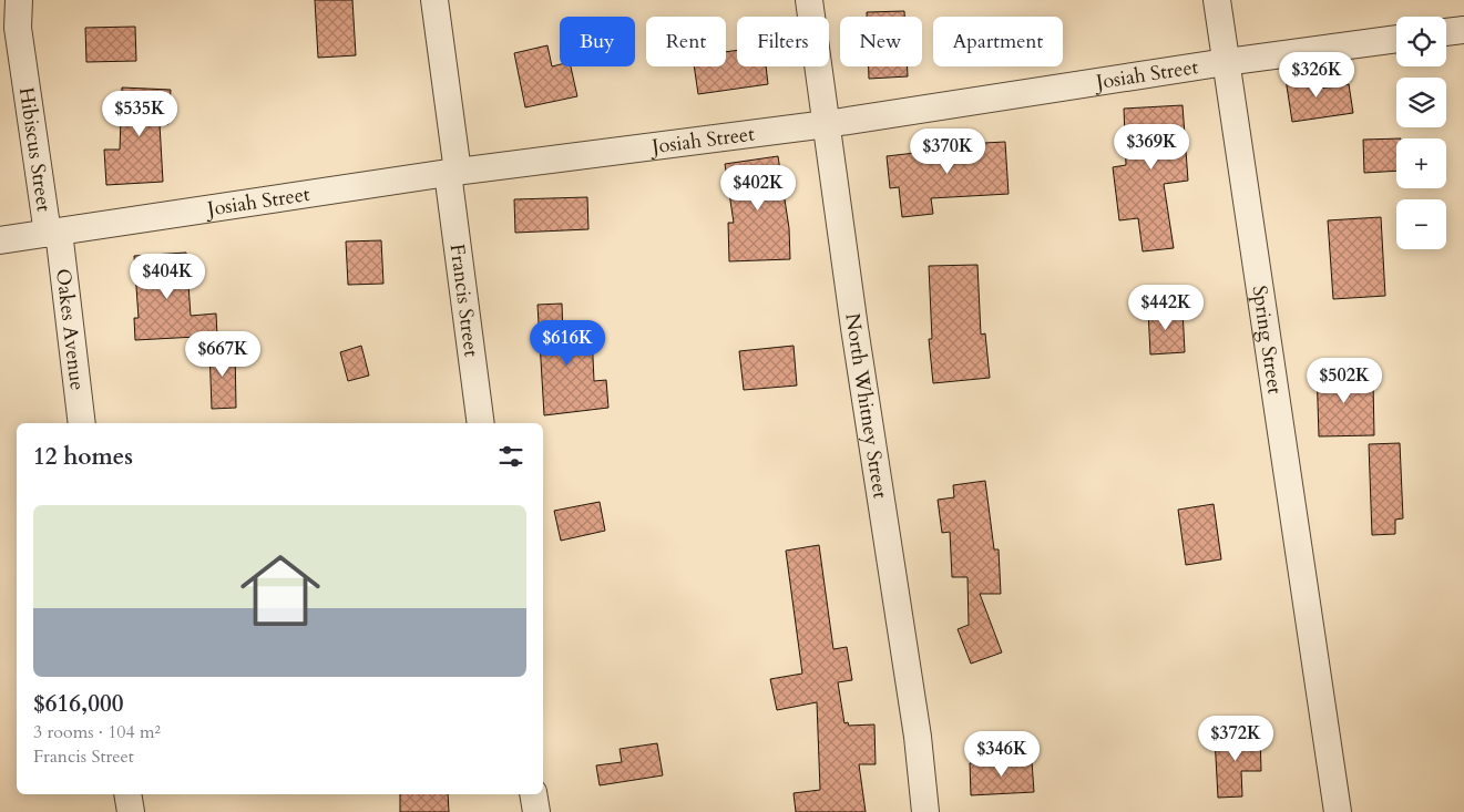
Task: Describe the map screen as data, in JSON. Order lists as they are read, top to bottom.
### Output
{
  "streets": {
    "street": [
      "Josiah Street",
      "Hibiscus Street",
      "Francis Street",
      "Oakes Avenue",
      "Spring Street",
      "North Whitney Street"
    ]
  },
  "crossings": [
    ["Josiah Street", "Hibiscus Street"],
    ["Josiah Street", "Francis Street"],
    ["Josiah Street", "Oakes Avenue"],
    ["Josiah Street", "Spring Street"],
    ["Josiah Street", "North Whitney Street"],
    ["Hibiscus Street", "Oakes Avenue"]
  ],
  "page": {
    "map_buttons": ["+", "−"],
    "chip": [
      "Buy",
      "Rent",
      "Filters",
      "New",
      "Apartment"
    ],
    "price": [
      "$326K",
      "$535K",
      "$369K",
      "$370K",
      "$402K",
      "$404K",
      "$442K",
      "$616K",
      "$667K",
      "$502K",
      "$372K",
      "$346K"
    ],
    "heading": "12 homes",
    "list": [
      {
        "name": "$616,000",
        "note": "3 rooms · 104 m² · Francis Street"
      }
    ]
  }
}
